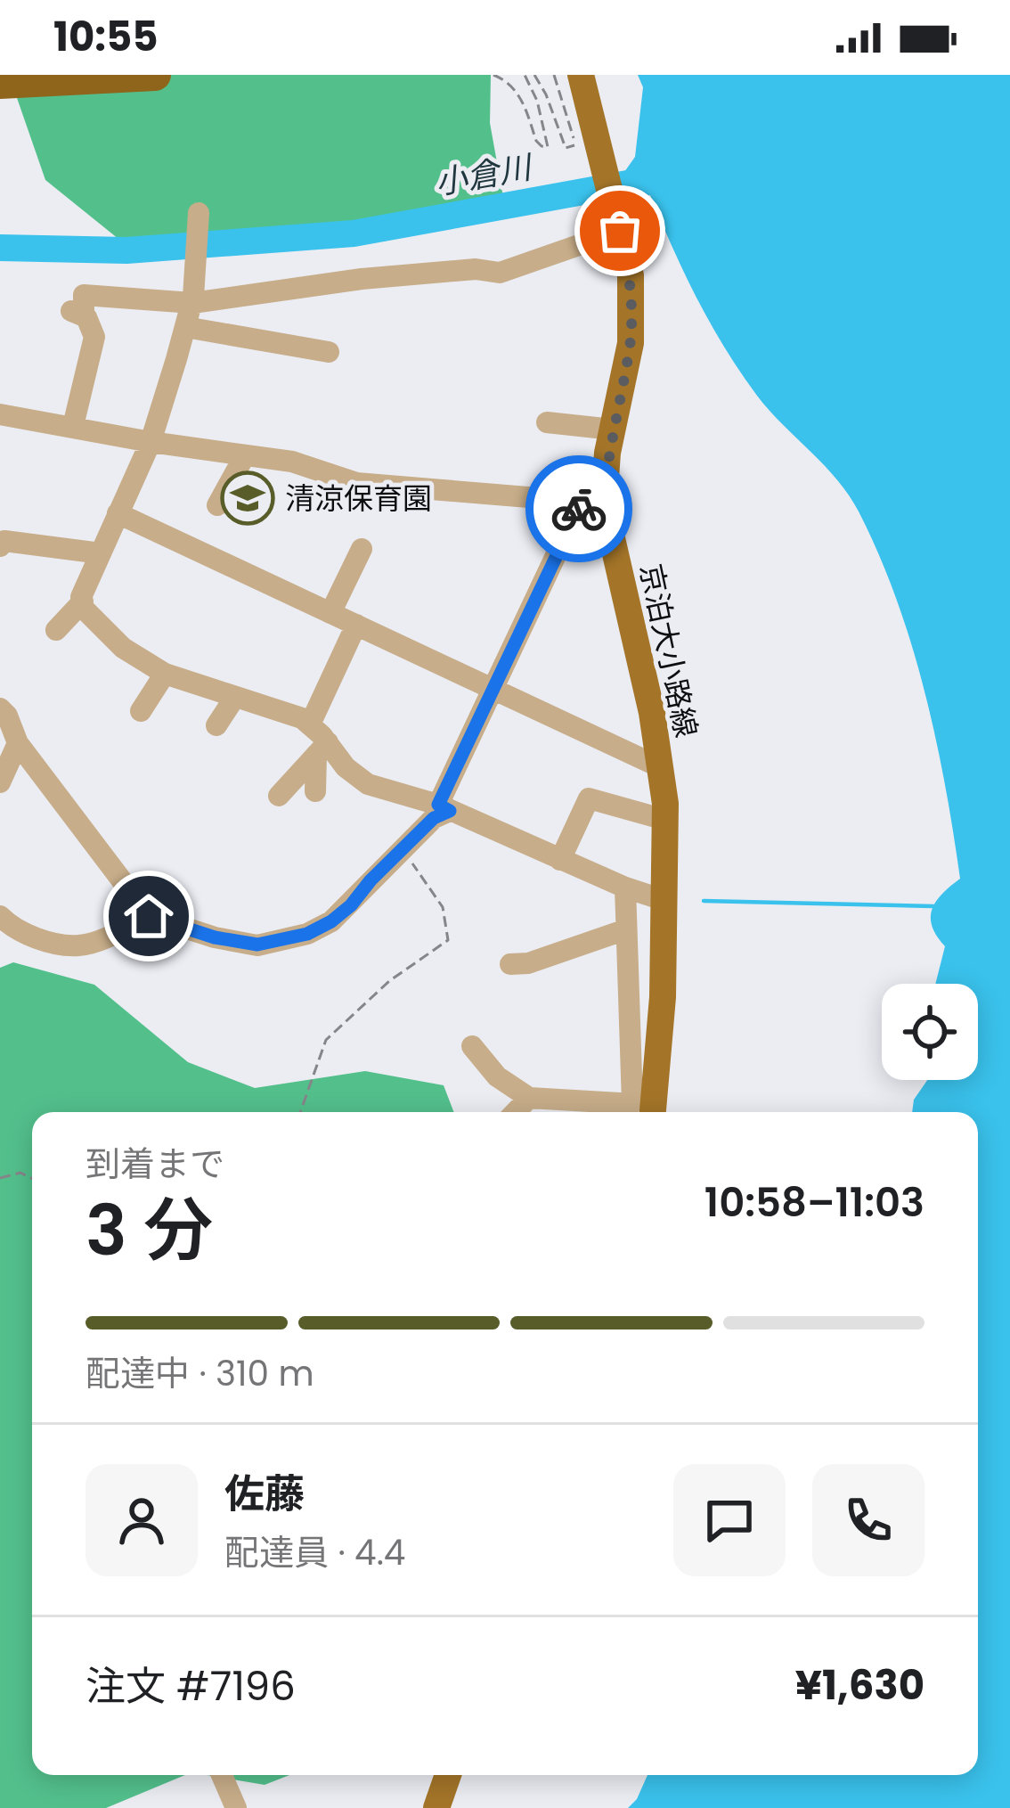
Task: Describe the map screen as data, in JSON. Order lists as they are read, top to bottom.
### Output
{
  "streets": {
    "main road": ["京泊大小路線"]
  },
  "water": ["小倉川"],
  "places": {
    "school or university": ["清涼保育園"]
  },
  "page": {
    "status": "10:55",
    "heading": ["3 分", "到着まで", "10:58–11:03"],
    "panel": [
      "佐藤",
      "配達員 · 4.4",
      "注文 #7196",
      "¥1,630"
    ],
    "bar": "配達中 · 310 m"
  }
}
